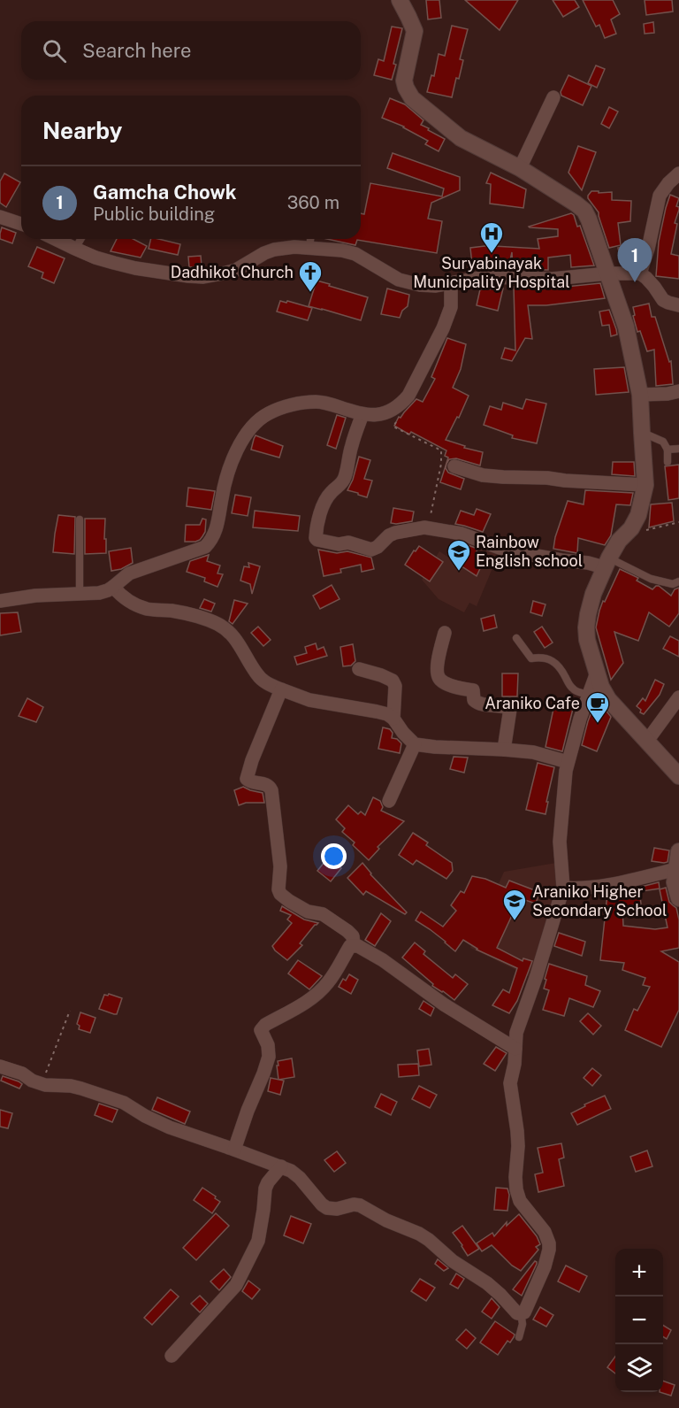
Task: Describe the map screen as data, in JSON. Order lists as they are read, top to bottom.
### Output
{
  "places": {
    "hospital": ["Suryabinayak Municipality Hospital"],
    "church": ["Dadhikot Church"],
    "school or university": ["Rainbow English school", "Araniko Higher Secondary School"],
    "cafe": ["Araniko Cafe"]
  },
  "page": {
    "search": "Search here",
    "heading": "Nearby",
    "list": [
      {
        "mark": "1",
        "name": "Gamcha Chowk",
        "note": "Public building",
        "value": "360 m"
      }
    ],
    "pins": "1",
    "map_buttons": ["+", "−"]
  }
}
